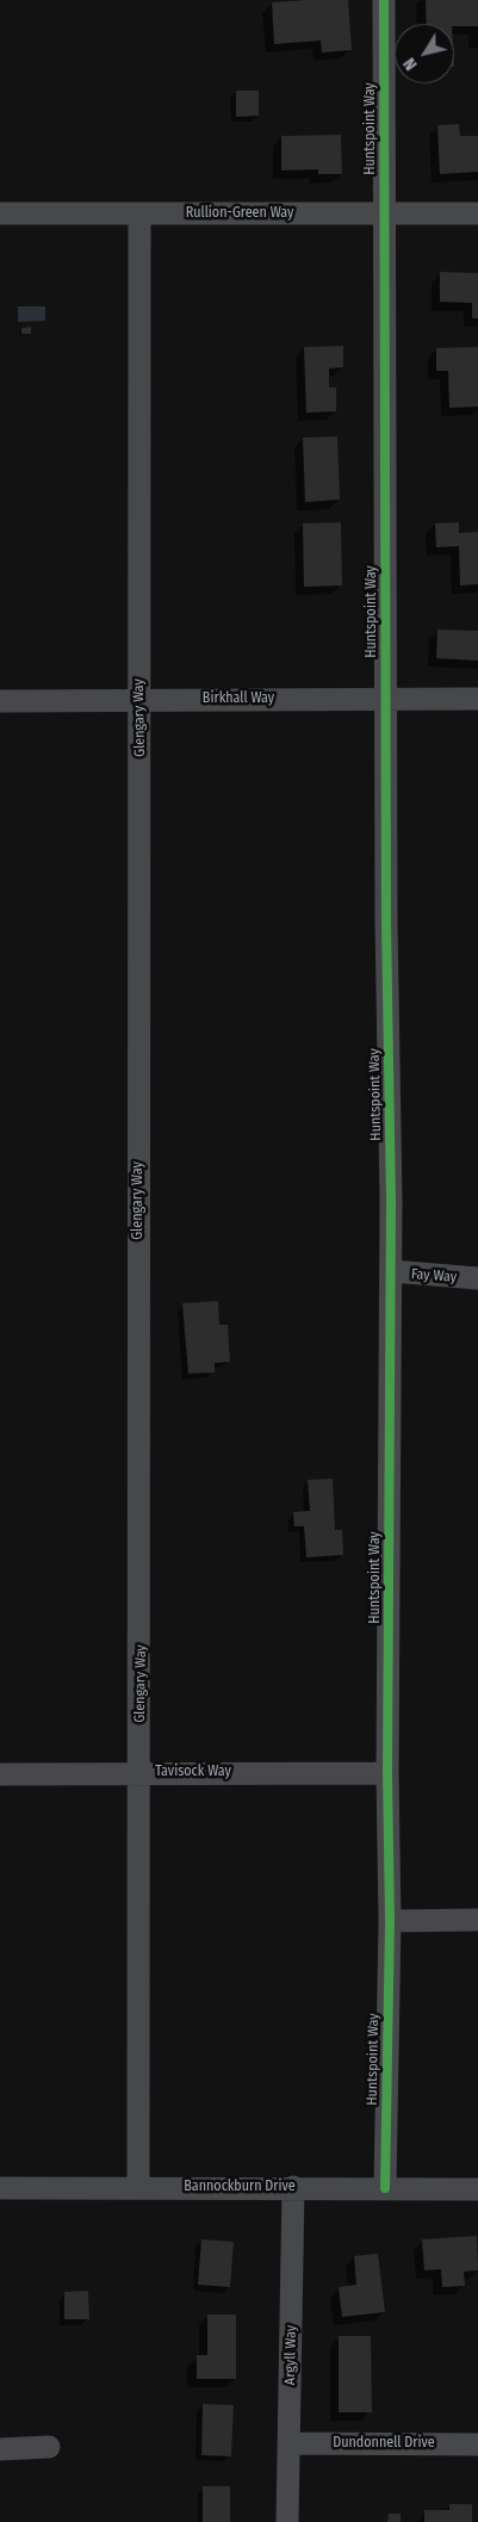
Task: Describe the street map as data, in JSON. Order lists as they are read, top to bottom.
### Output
{
  "streets": {
    "street": [
      "Huntspoint Way",
      "Rullion-Green Way",
      "Birkhall Way",
      "Glengary Way",
      "Fay Way",
      "Tavisock Way",
      "Bannockburn Drive",
      "Argyll Way",
      "Dundonnell Drive"
    ]
  },
  "crossings": [
    ["Huntspoint Way", "Rullion-Green Way"],
    ["Huntspoint Way", "Birkhall Way"],
    ["Huntspoint Way", "Fay Way"],
    ["Huntspoint Way", "Tavisock Way"],
    ["Huntspoint Way", "Bannockburn Drive"],
    ["Rullion-Green Way", "Glengary Way"],
    ["Birkhall Way", "Glengary Way"],
    ["Glengary Way", "Tavisock Way"],
    ["Glengary Way", "Bannockburn Drive"],
    ["Bannockburn Drive", "Argyll Way"],
    ["Argyll Way", "Dundonnell Drive"]
  ],
  "north": "bottom left"
}
